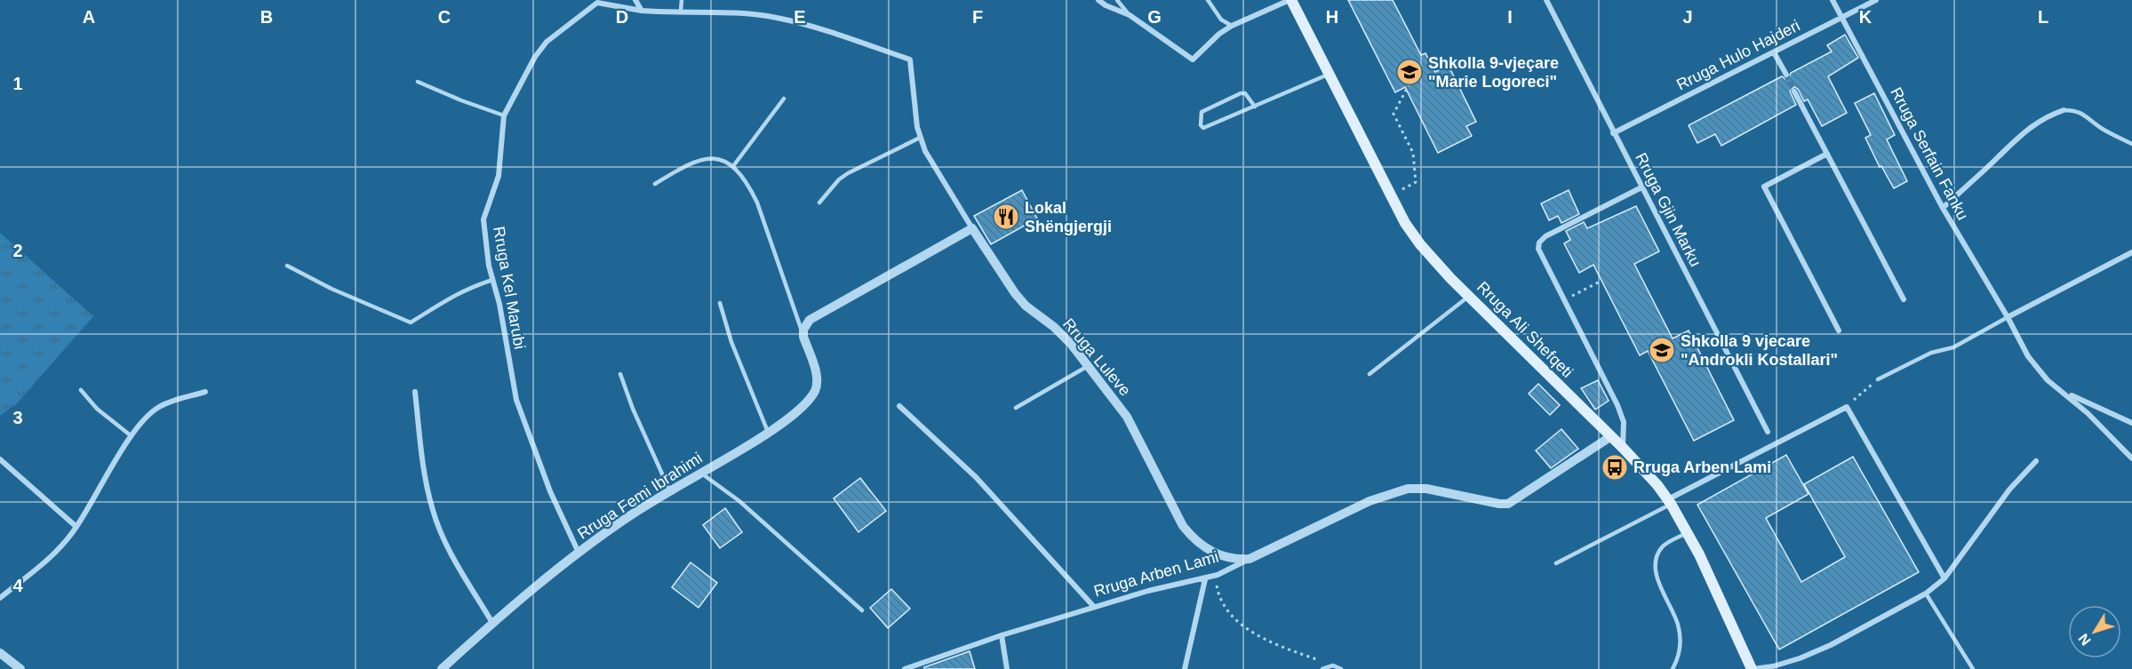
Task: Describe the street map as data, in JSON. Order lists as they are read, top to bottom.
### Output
{
  "streets": {
    "main road": ["Rruga Ali Shefqeti"],
    "street": [
      "Rruga Hulo Hajderi",
      "Rruga Serfain Fanku",
      "Rruga Gjin Marku",
      "Rruga Kel Marubi",
      "Rruga Luleve",
      "Rruga Femi Ibrahimi",
      "Rruga Arben Lami"
    ]
  },
  "crossings": [
    ["Rruga Hulo Hajderi", "Rruga Serfain Fanku"],
    ["Rruga Hulo Hajderi", "Rruga Gjin Marku"],
    ["Rruga Kel Marubi", "Rruga Luleve"],
    ["Rruga Kel Marubi", "Rruga Femi Ibrahimi"],
    ["Rruga Ali Shefqeti", "Rruga Arben Lami"],
    ["Rruga Luleve", "Rruga Arben Lami"]
  ],
  "places": {
    "school or university": ["Shkolla 9-vjeçare \"Marie Logoreci\"", "Shkolla 9 vjecare \"Androkli Kostallari\""],
    "restaurant": ["Lokal Shëngjergji"],
    "bus stop": ["Rruga Arben Lami"]
  },
  "north": "bottom left",
  "grid": {
    "columns": [
      "A",
      "B",
      "C",
      "D",
      "E",
      "F",
      "G",
      "H",
      "I",
      "J",
      "K",
      "L"
    ],
    "rows": [
      "1",
      "2",
      "3",
      "4"
    ]
  }
}
